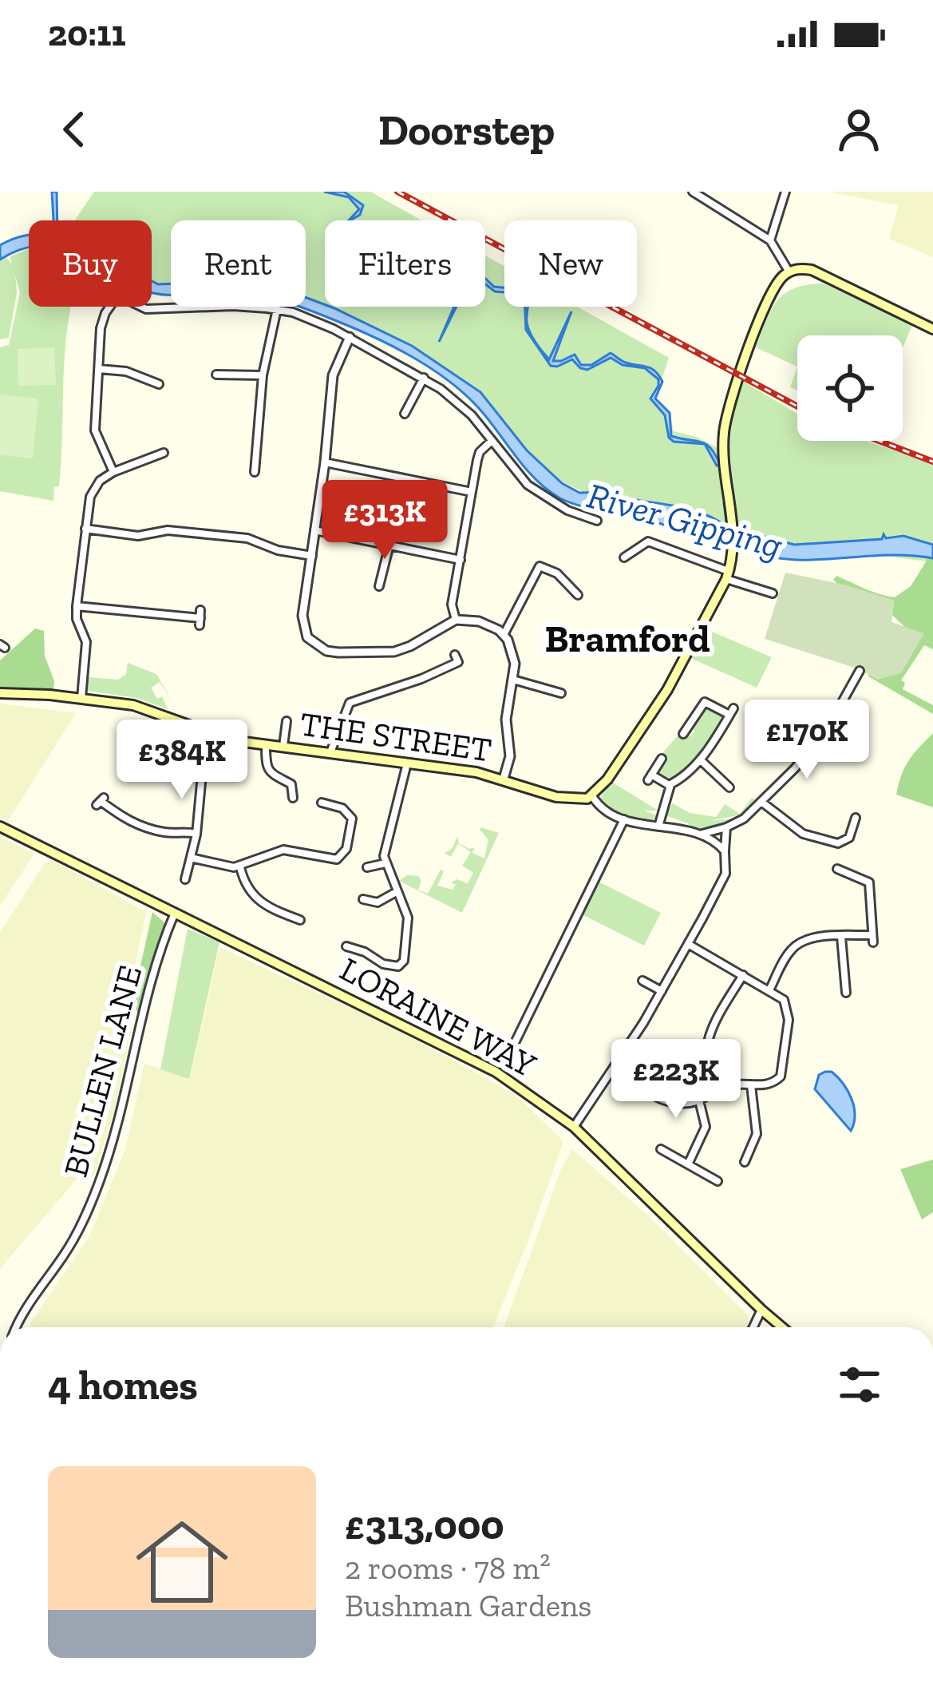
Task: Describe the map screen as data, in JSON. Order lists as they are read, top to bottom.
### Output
{
  "streets": {
    "main road": ["THE STREET", "LORAINE WAY"],
    "street": ["BULLEN LANE"]
  },
  "crossings": [
    ["LORAINE WAY", "BULLEN LANE"]
  ],
  "districts": ["Bramford"],
  "water": ["River Gipping"],
  "page": {
    "status": "20:11",
    "header": "Doorstep",
    "chip": [
      "Buy",
      "Rent",
      "Filters",
      "New"
    ],
    "price": [
      "£313K",
      "£170K",
      "£384K",
      "£223K"
    ],
    "heading": "4 homes",
    "list": [
      {
        "name": "£313,000",
        "note": "2 rooms · 78 m² · Bushman Gardens"
      }
    ]
  }
}
